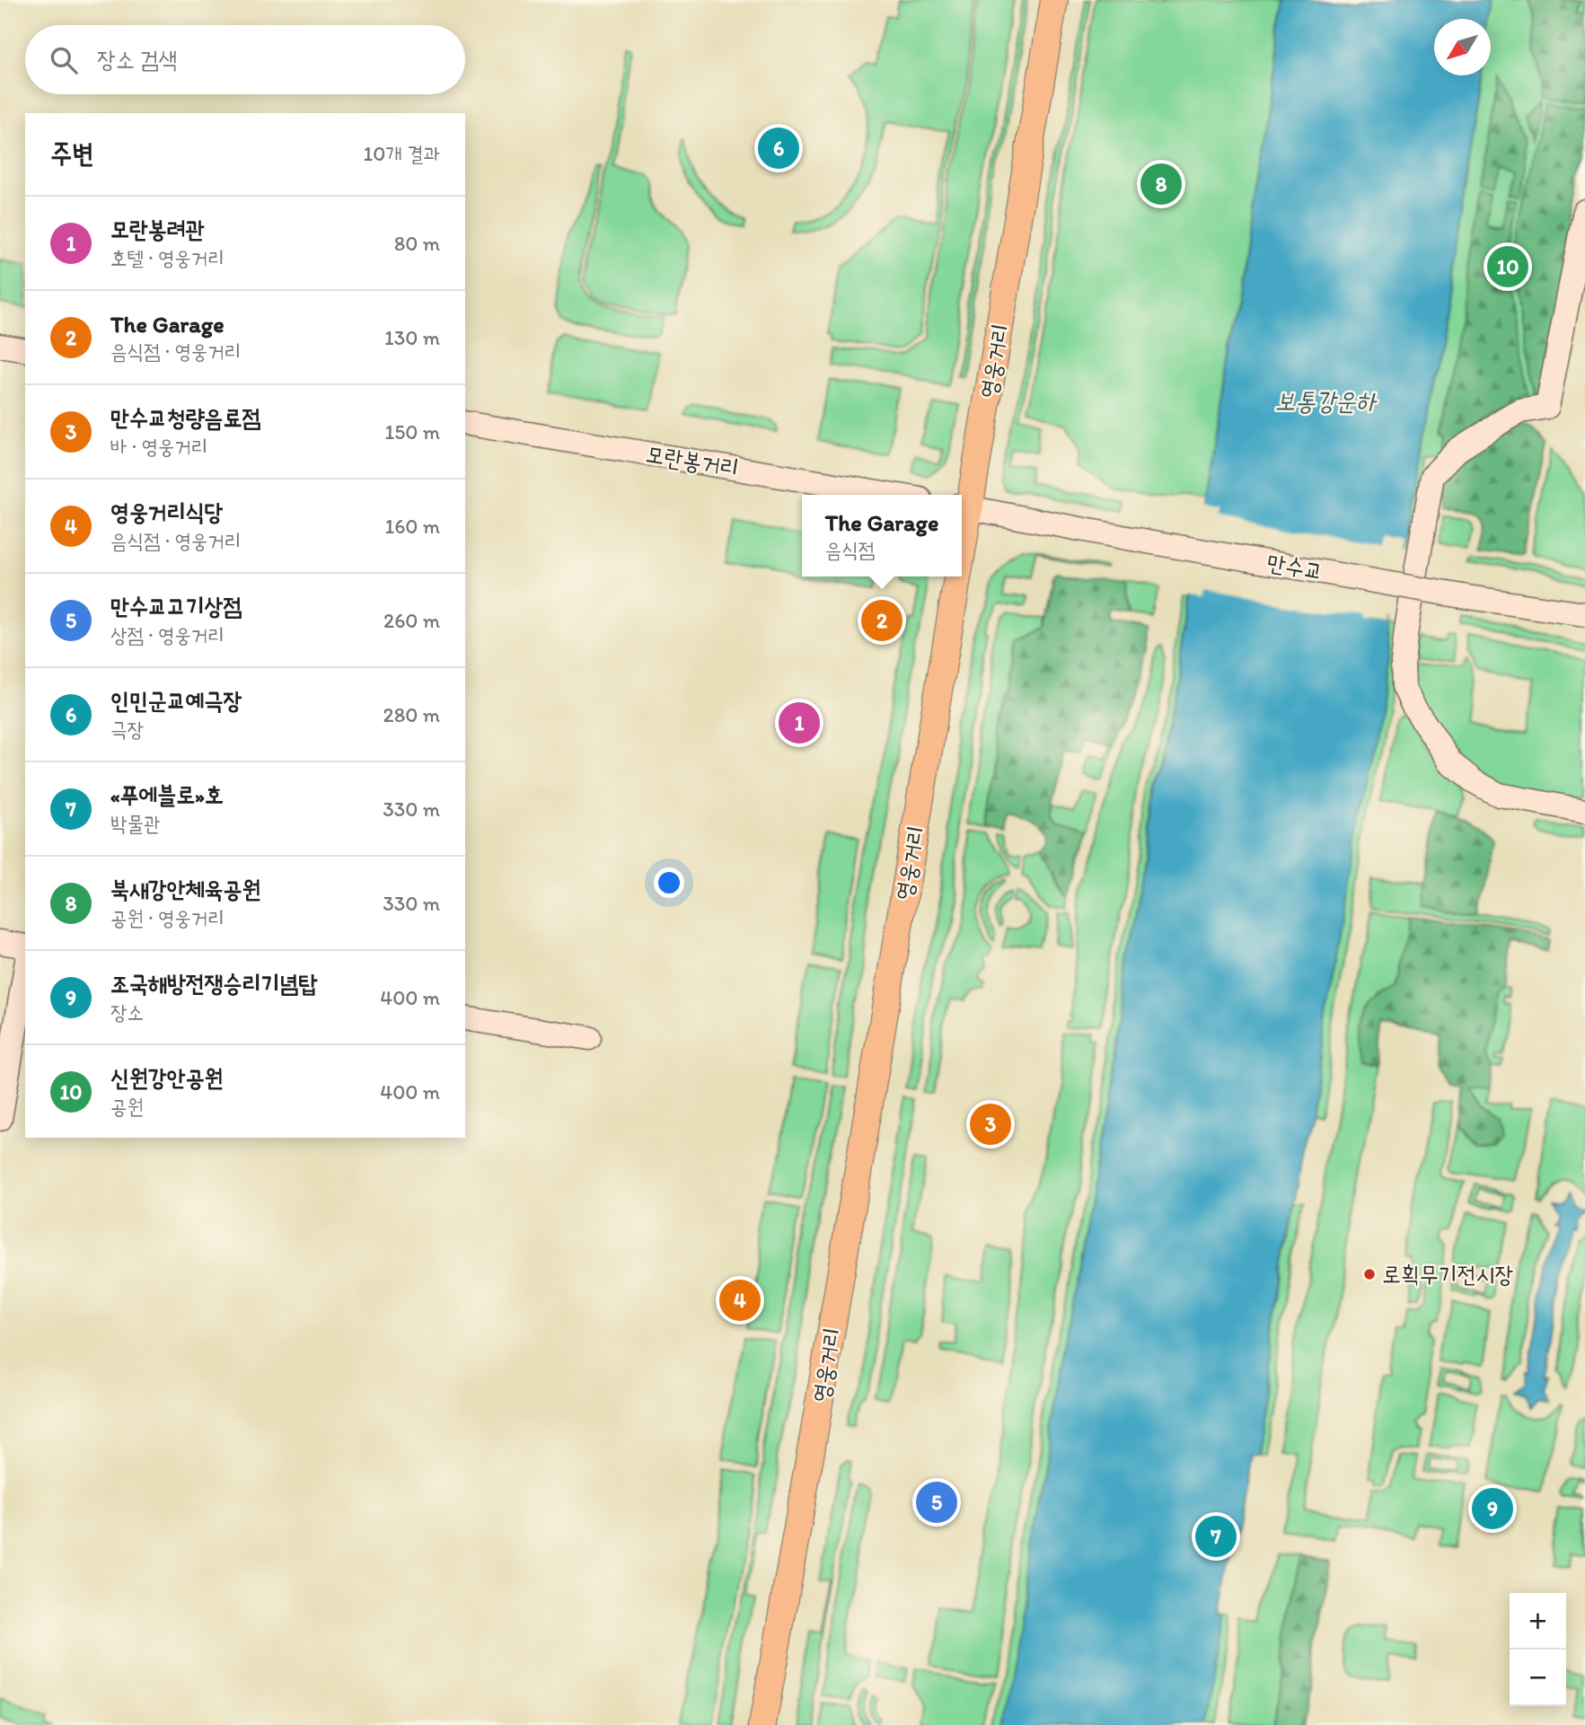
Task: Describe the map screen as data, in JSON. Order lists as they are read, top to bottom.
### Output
{
  "streets": {
    "main road": ["영웅거리", "모란봉거리", "만수교"]
  },
  "crossings": [
    ["영웅거리", "만수교"]
  ],
  "water": ["보통강운하"],
  "places": ["로획무기전시장"],
  "north": "bottom left",
  "page": {
    "search": "장소 검색",
    "heading": ["주변", "10개 결과"],
    "pins": [
      "6",
      "8",
      "10",
      "2",
      "1",
      "3",
      "4",
      "5",
      "9",
      "7"
    ],
    "list": [
      {
        "mark": "1",
        "name": "모란봉려관",
        "note": "호텔 · 영웅거리",
        "value": "80 m"
      },
      {
        "mark": "2",
        "name": "The Garage",
        "note": "음식점 · 영웅거리",
        "value": "130 m"
      },
      {
        "mark": "3",
        "name": "만수교청량음료점",
        "note": "바 · 영웅거리",
        "value": "150 m"
      },
      {
        "mark": "4",
        "name": "영웅거리식당",
        "note": "음식점 · 영웅거리",
        "value": "160 m"
      },
      {
        "mark": "5",
        "name": "만수교고기상점",
        "note": "상점 · 영웅거리",
        "value": "260 m"
      },
      {
        "mark": "6",
        "name": "인민군교예극장",
        "note": "극장",
        "value": "280 m"
      },
      {
        "mark": "7",
        "name": "«푸에블로»호",
        "note": "박물관",
        "value": "330 m"
      },
      {
        "mark": "8",
        "name": "북새강안체육공원",
        "note": "공원 · 영웅거리",
        "value": "330 m"
      },
      {
        "mark": "9",
        "name": "조국해방전쟁승리기념탑",
        "note": "장소",
        "value": "400 m"
      },
      {
        "mark": "10",
        "name": "신원강안공원",
        "note": "공원",
        "value": "400 m"
      }
    ],
    "popup": ["The Garage", "음식점"],
    "map_buttons": ["+", "−"]
  }
}
